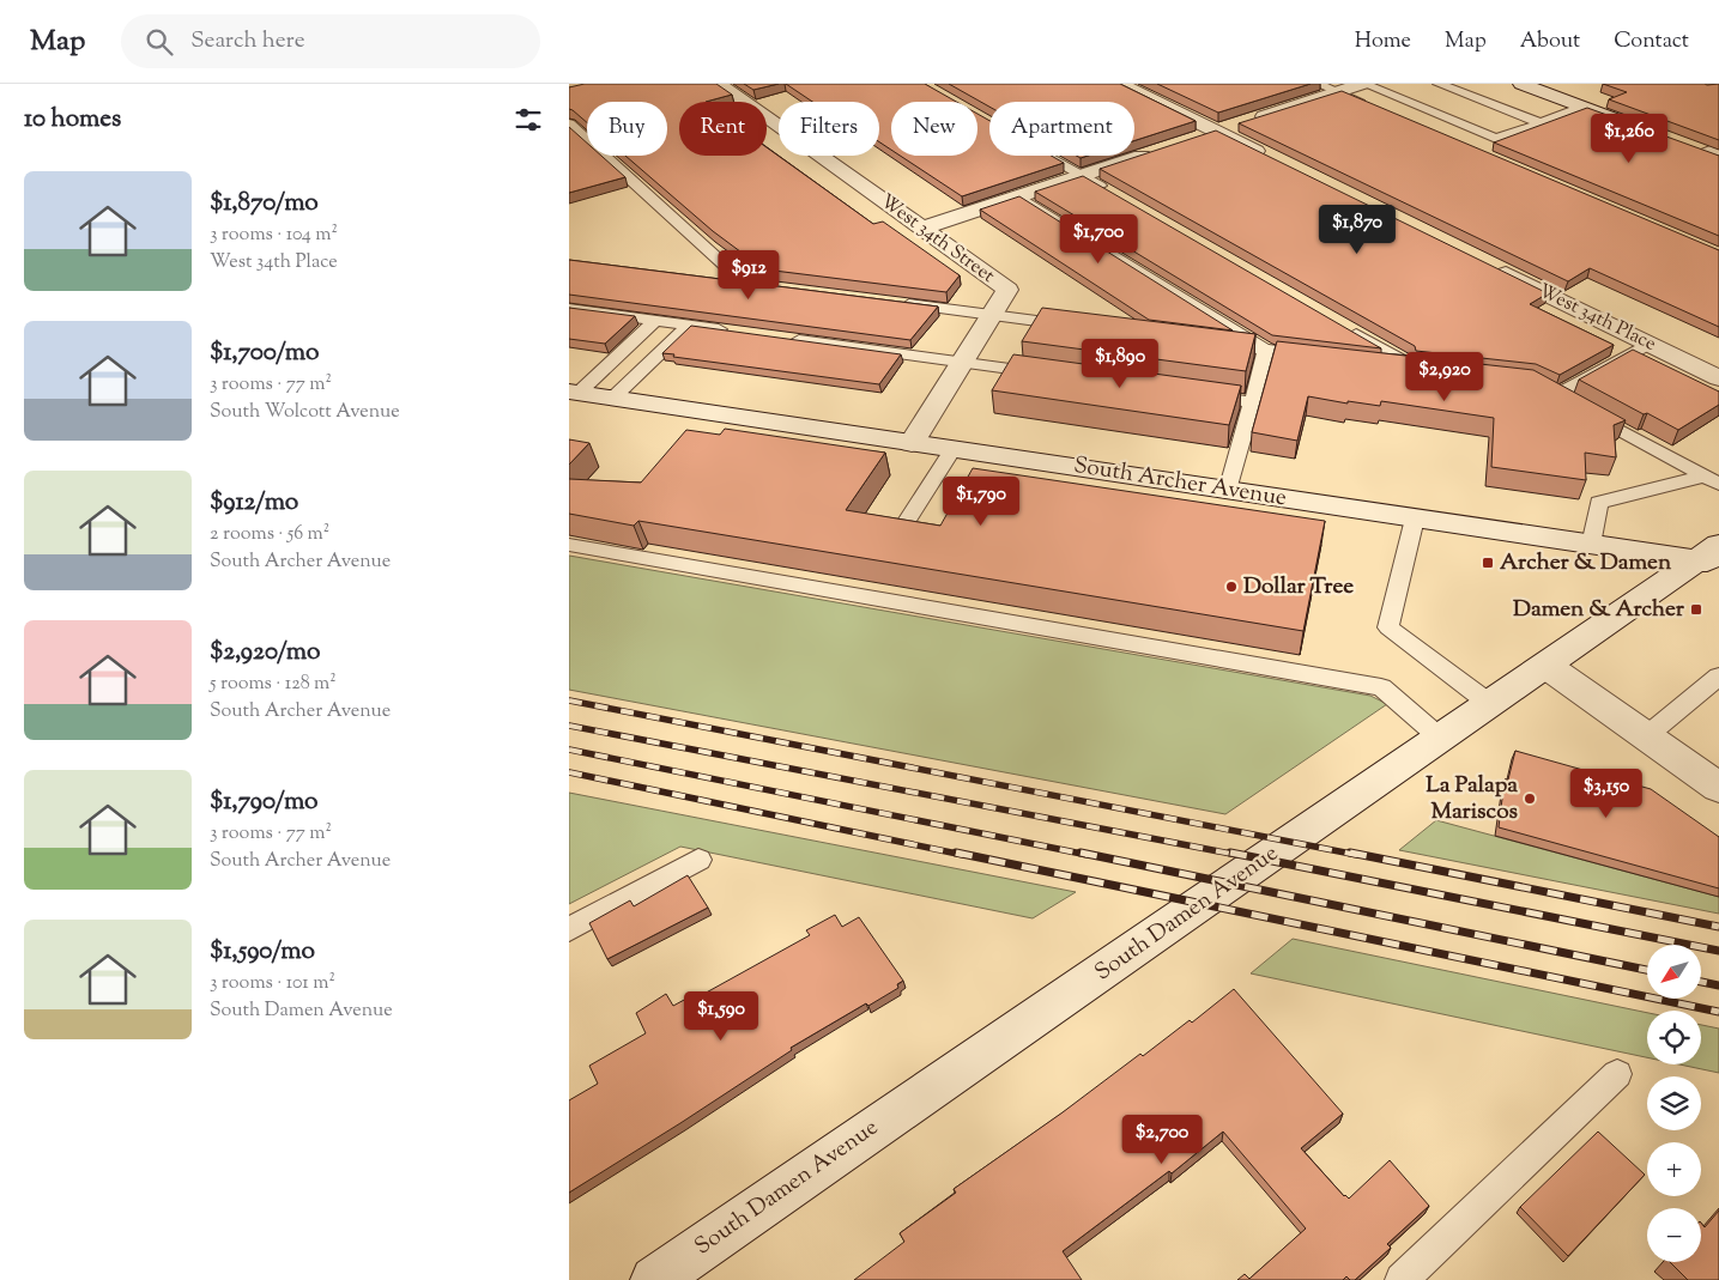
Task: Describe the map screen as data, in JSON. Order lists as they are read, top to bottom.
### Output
{
  "streets": {
    "street": [
      "West 34th Street",
      "West 34th Place",
      "South Archer Avenue",
      "South Damen Avenue"
    ]
  },
  "crossings": [
    ["West 34th Street", "South Archer Avenue"],
    ["South Archer Avenue", "South Damen Avenue"]
  ],
  "places": {
    "transit": ["Archer & Damen", "Damen & Archer"],
    "other": ["Dollar Tree", "La Palapa Mariscos"]
  },
  "north": "bottom left",
  "page": {
    "header": "Map",
    "search": "Search here",
    "nav": [
      "Home",
      "Map",
      "About",
      "Contact"
    ],
    "heading": "10 homes",
    "chip": [
      "Buy",
      "Rent",
      "Filters",
      "New",
      "Apartment"
    ],
    "price": [
      "$1,260",
      "$1,870",
      "$1,700",
      "$912",
      "$1,890",
      "$2,920",
      "$1,790",
      "$3,150",
      "$1,590",
      "$2,700"
    ],
    "list": [
      {
        "name": "$1,870/mo",
        "note": "3 rooms · 104 m² · West 34th Place"
      },
      {
        "name": "$1,700/mo",
        "note": "3 rooms · 77 m² · South Wolcott Avenue"
      },
      {
        "name": "$912/mo",
        "note": "2 rooms · 56 m² · South Archer Avenue"
      },
      {
        "name": "$2,920/mo",
        "note": "5 rooms · 128 m² · South Archer Avenue"
      },
      {
        "name": "$1,790/mo",
        "note": "3 rooms · 77 m² · South Archer Avenue"
      },
      {
        "name": "$1,590/mo",
        "note": "3 rooms · 101 m² · South Damen Avenue"
      }
    ],
    "map_buttons": ["+", "−"]
  }
}
